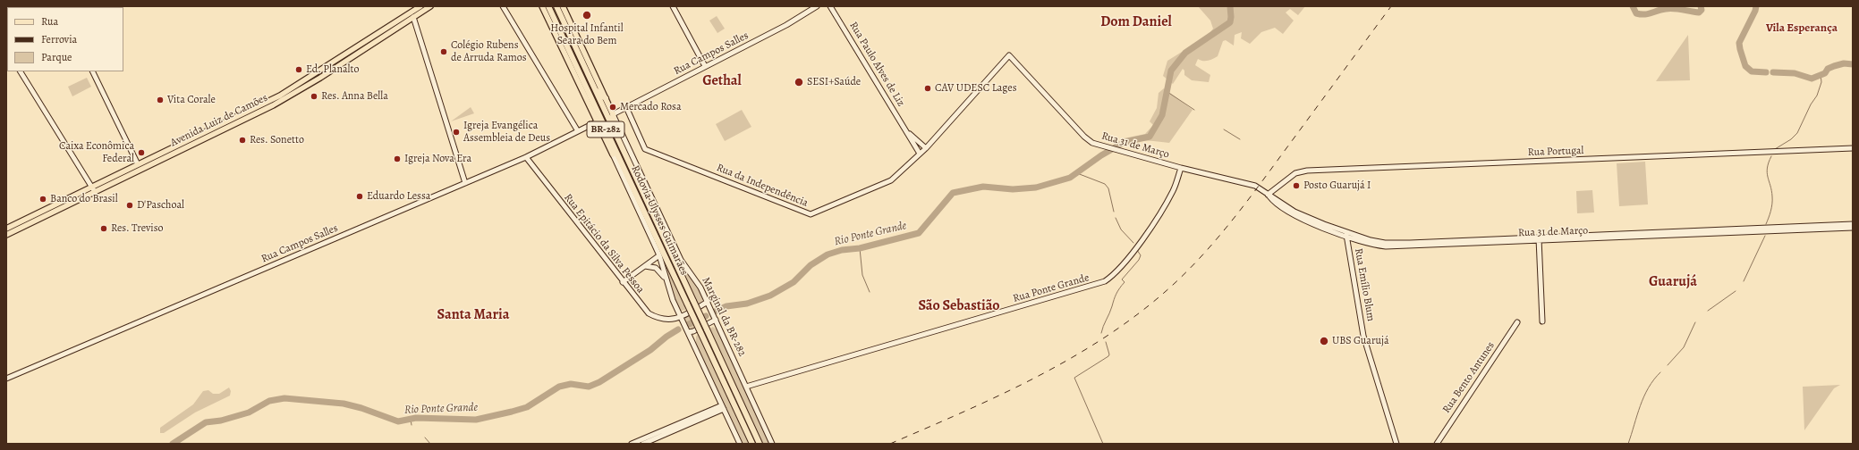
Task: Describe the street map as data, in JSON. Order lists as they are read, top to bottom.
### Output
{
  "streets": {
    "highway": ["BR-282", "Rodovia Ulysses Guimarães"],
    "main road": [
      "Rua Campos Salles",
      "Rua Paulo Alves de Liz",
      "Avenida Luiz de Camões",
      "Rua 31 de Março",
      "Rua Portugal",
      "Rua da Independência",
      "Rua Epitácio da Silva Pessoa",
      "Rua Emílio Blum",
      "Rua Ponte Grande",
      "Marginal da BR-282",
      "Rua Bento Antunes"
    ]
  },
  "crossings": [
    ["Rua Campos Salles", "Rua da Independência"],
    ["Rua Campos Salles", "Rua Epitácio da Silva Pessoa"],
    ["Rua Campos Salles", "Marginal da BR-282"],
    ["Rua Paulo Alves de Liz", "Rua da Independência"],
    ["Rua 31 de Março", "Rua Portugal"],
    ["Rua 31 de Março", "Rua da Independência"],
    ["Rua 31 de Março", "Rua Emílio Blum"],
    ["Rua 31 de Março", "Rua Ponte Grande"],
    ["Rua Ponte Grande", "Marginal da BR-282"]
  ],
  "districts": [
    "Dom Daniel",
    "Vila Esperança",
    "Gethal",
    "Guarujá",
    "São Sebastião",
    "Santa Maria"
  ],
  "water": ["Rio Ponte Grande"],
  "places": [
    "Hospital Infantil Seara do Bem",
    "Colégio Rubens de Arruda Ramos",
    "Ed. Planalto",
    "SESI+Saúde",
    "CAV UDESC Lages",
    "Res. Anna Bella",
    "Vita Corale",
    "Mercado Rosa",
    "Igreja Evangélica Assembleia de Deus",
    "Res. Sonetto",
    "Caixa Econômica Federal",
    "Igreja Nova Era",
    "Posto Guarujá I",
    "Eduardo Lessa",
    "Banco do Brasil",
    "D'Paschoal",
    "Res. Treviso",
    "UBS Guarujá"
  ],
  "legend": ["Rua", "Ferrovia", "Parque"]
}
